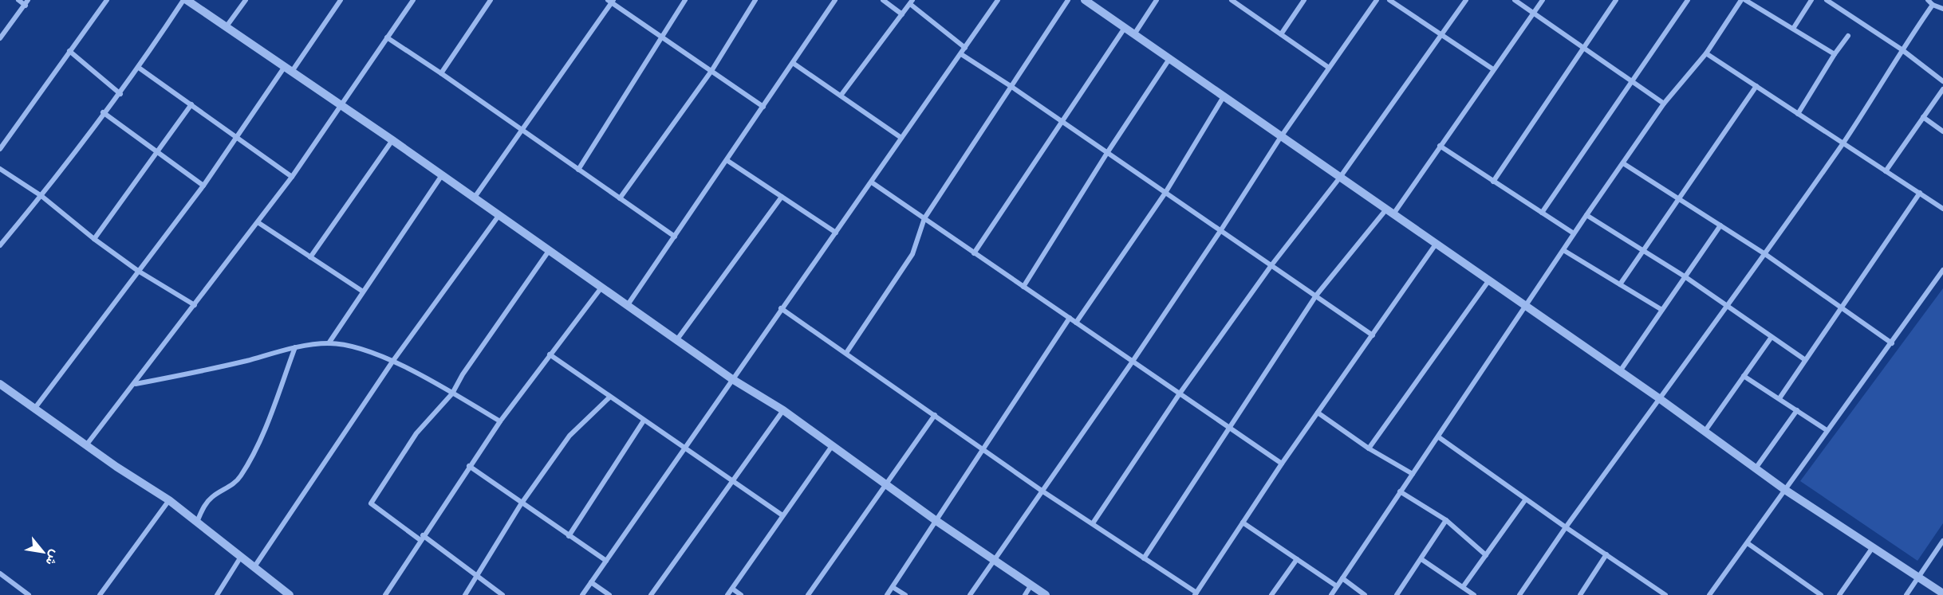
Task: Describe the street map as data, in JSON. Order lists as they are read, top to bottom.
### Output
{
  "north": "bottom right"
}
